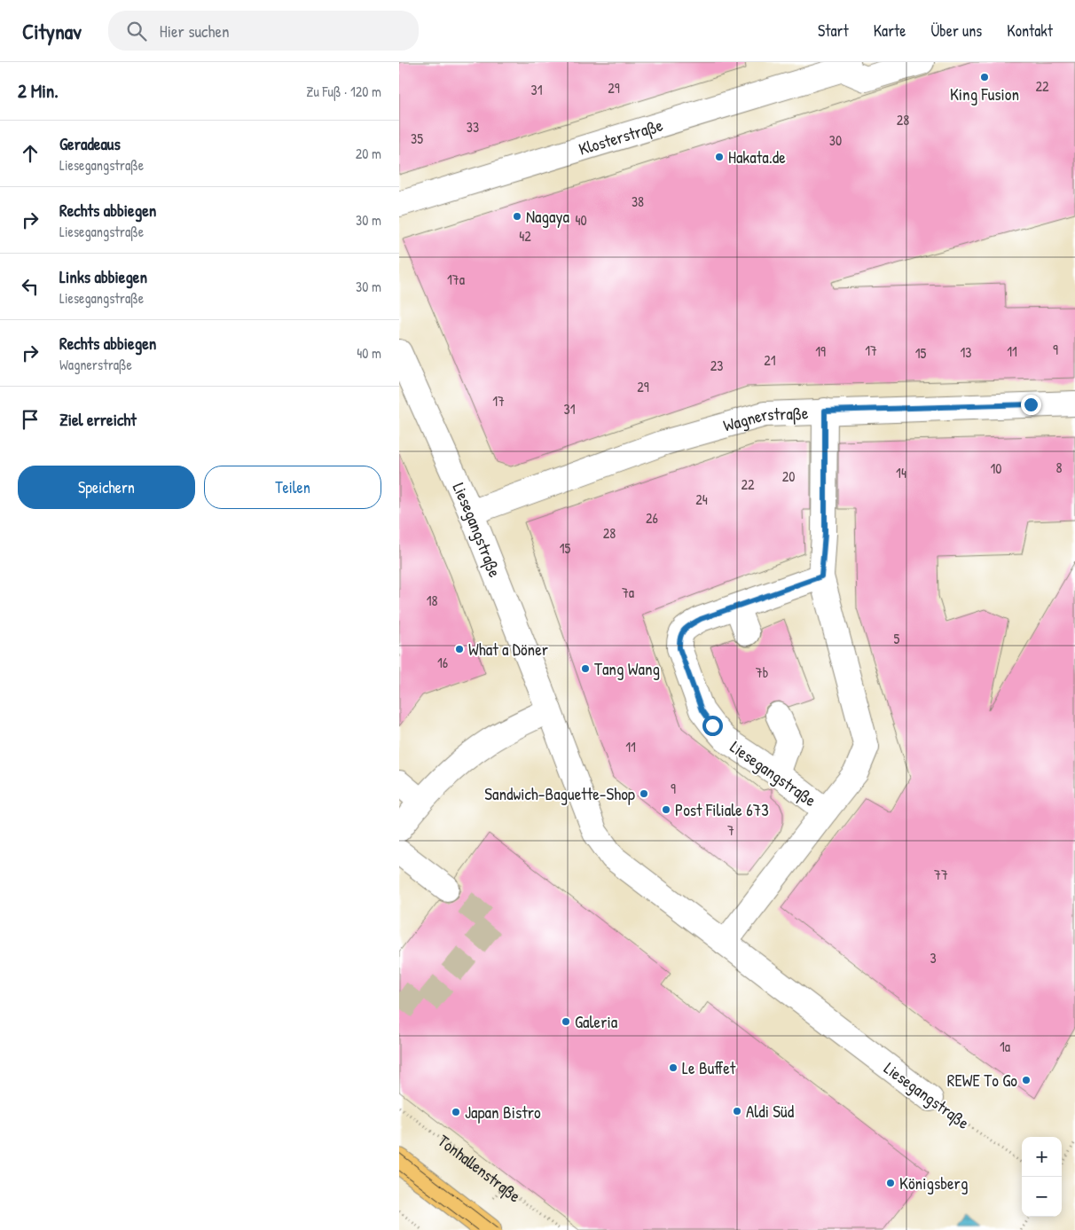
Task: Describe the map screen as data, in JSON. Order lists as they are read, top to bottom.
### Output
{
  "streets": {
    "street": ["Klosterstraße", "Wagnerstraße", "Liesegangstraße"],
    "path": ["Tonhallenstraße"]
  },
  "crossings": [
    ["Wagnerstraße", "Liesegangstraße"]
  ],
  "places": [
    "King Fusion",
    "Hakata.de",
    "Nagaya",
    "What a Döner",
    "Tang Wang",
    "Sandwich-Baguette-Shop",
    "Post Filiale 673",
    "Galeria",
    "Le Buffet",
    "REWE To Go",
    "Aldi Süd",
    "Japan Bistro",
    "Königsberg"
  ],
  "house_numbers": [
    "22",
    "29",
    "31",
    "28",
    "33",
    "35",
    "30",
    "38",
    "40",
    "42",
    "17a",
    "9",
    "17",
    "19",
    "11",
    "13",
    "15",
    "21",
    "23",
    "29",
    "17",
    "31",
    "8",
    "10",
    "14",
    "20",
    "22",
    "24",
    "26",
    "28",
    "15",
    "7a",
    "18",
    "5",
    "16",
    "7b",
    "11",
    "9",
    "7",
    "77",
    "3",
    "1a"
  ],
  "page": {
    "header": "Citynav",
    "search": "Hier suchen",
    "nav": [
      "Start",
      "Karte",
      "Über uns",
      "Kontakt"
    ],
    "heading": ["2 Min.", "Zu Fuß · 120 m"],
    "list": [
      ["Geradeaus", "Liesegangstraße", "20 m"],
      ["Rechts abbiegen", "Liesegangstraße", "30 m"],
      ["Links abbiegen", "Liesegangstraße", "30 m"],
      ["Rechts abbiegen", "Wagnerstraße", "40 m"],
      "Ziel erreicht"
    ],
    "buttons": ["Speichern", "Teilen"],
    "map_buttons": ["+", "−"]
  }
}
